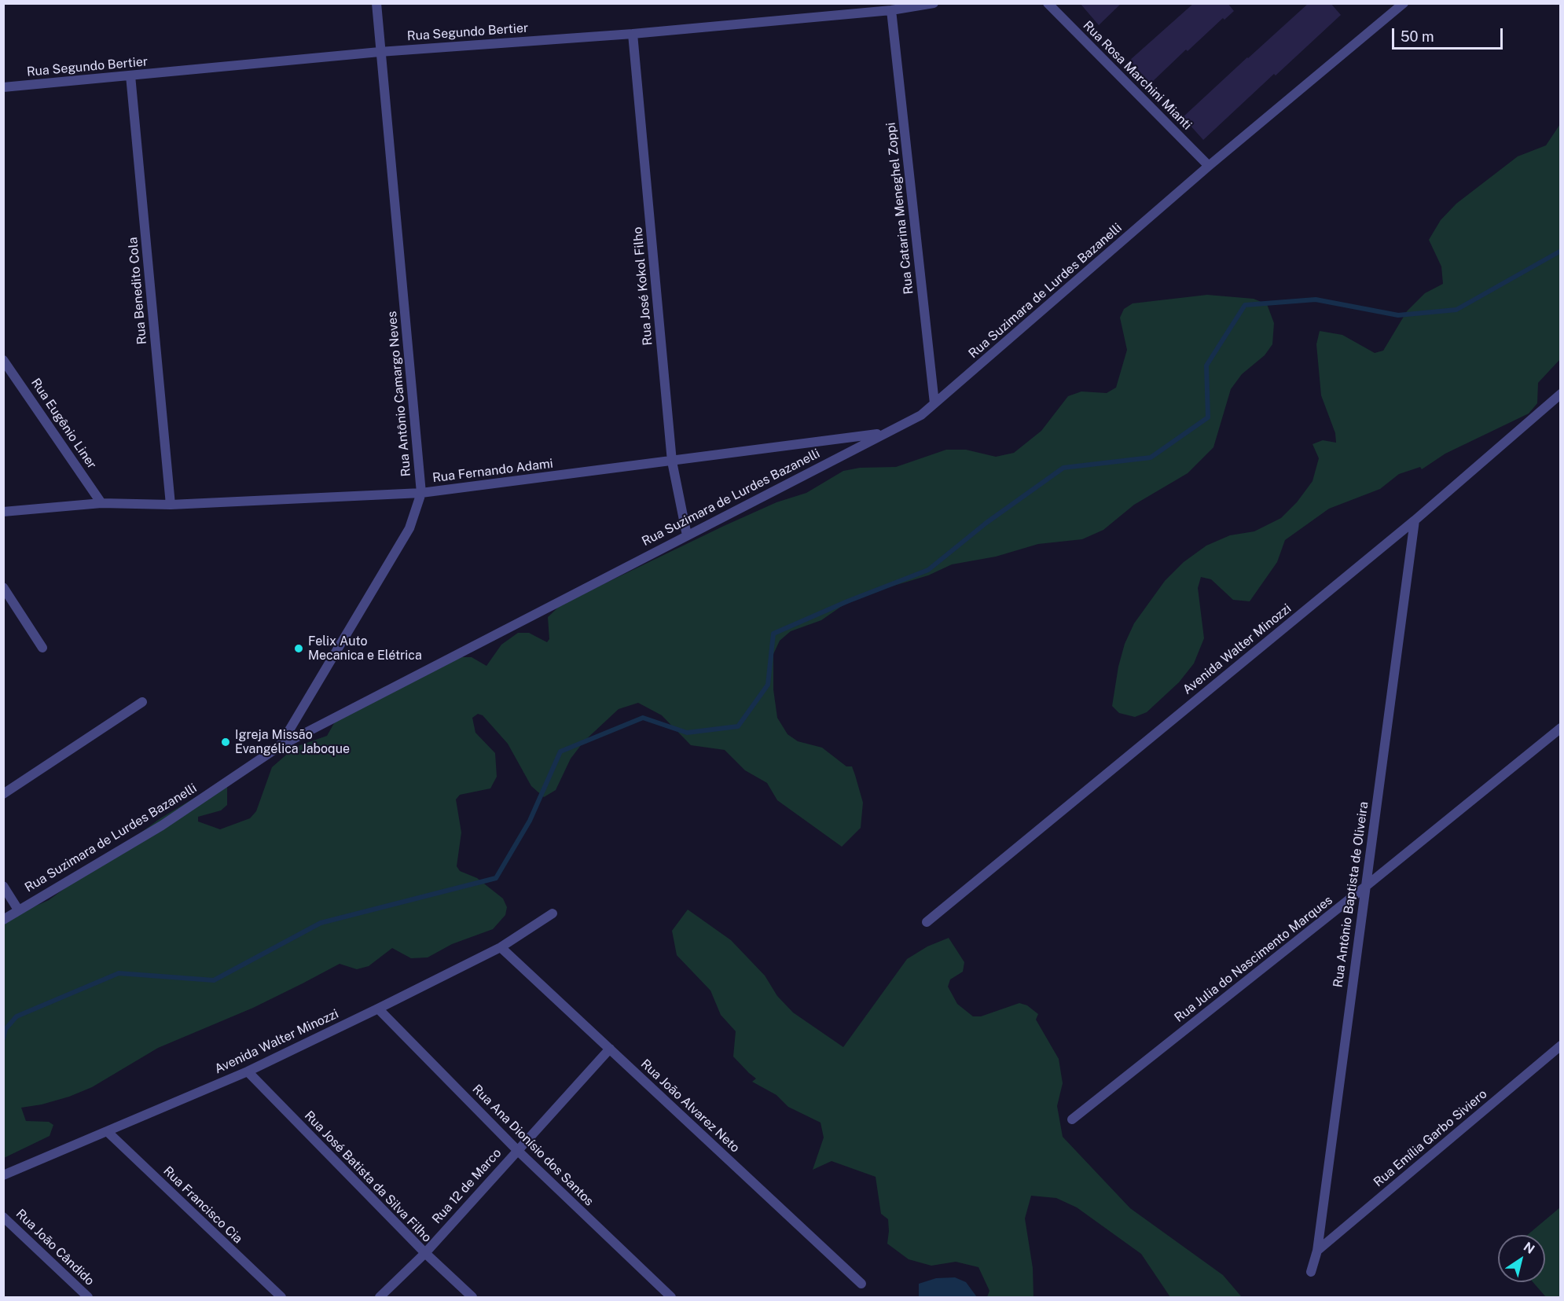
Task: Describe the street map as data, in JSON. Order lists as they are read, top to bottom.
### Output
{
  "streets": {
    "street": [
      "Rua Segundo Bertier",
      "Rua Rosa Marchini Mianti",
      "Rua Catarina Meneghel Zoppi",
      "Rua José Kokol Filho",
      "Rua Benedito Cola",
      "Rua Suzimara de Lurdes Bazanelli",
      "Rua Antônio Camargo Neves",
      "Rua Eugênio Liner",
      "Rua Fernando Adami",
      "Avenida Walter Minozzi",
      "Rua Antônio Baptista de Oliveira",
      "Rua Julia do Nascimento Marques",
      "Rua João Alvarez Neto",
      "Rua Emília Garbo Siviero",
      "Rua Ana Dionísio dos Santos",
      "Rua José Batista da Silva Filho",
      "Rua 12 de Marco",
      "Rua Francisco Cia",
      "Rua João Cândido"
    ]
  },
  "crossings": [
    ["Rua Segundo Bertier", "Rua Catarina Meneghel Zoppi"],
    ["Rua Segundo Bertier", "Rua José Kokol Filho"],
    ["Rua Segundo Bertier", "Rua Benedito Cola"],
    ["Rua Segundo Bertier", "Rua Antônio Camargo Neves"],
    ["Rua Rosa Marchini Mianti", "Rua Suzimara de Lurdes Bazanelli"],
    ["Rua Catarina Meneghel Zoppi", "Rua Suzimara de Lurdes Bazanelli"],
    ["Rua José Kokol Filho", "Rua Suzimara de Lurdes Bazanelli"],
    ["Rua José Kokol Filho", "Rua Fernando Adami"],
    ["Rua Benedito Cola", "Rua Fernando Adami"],
    ["Rua Suzimara de Lurdes Bazanelli", "Rua Antônio Camargo Neves"],
    ["Rua Suzimara de Lurdes Bazanelli", "Rua Fernando Adami"],
    ["Rua Antônio Camargo Neves", "Rua Fernando Adami"],
    ["Rua Eugênio Liner", "Rua Fernando Adami"],
    ["Avenida Walter Minozzi", "Rua Antônio Baptista de Oliveira"],
    ["Avenida Walter Minozzi", "Rua João Alvarez Neto"],
    ["Avenida Walter Minozzi", "Rua Ana Dionísio dos Santos"],
    ["Avenida Walter Minozzi", "Rua José Batista da Silva Filho"],
    ["Avenida Walter Minozzi", "Rua Francisco Cia"],
    ["Rua Antônio Baptista de Oliveira", "Rua Julia do Nascimento Marques"],
    ["Rua Antônio Baptista de Oliveira", "Rua Emília Garbo Siviero"],
    ["Rua João Alvarez Neto", "Rua 12 de Marco"],
    ["Rua Ana Dionísio dos Santos", "Rua 12 de Marco"],
    ["Rua José Batista da Silva Filho", "Rua 12 de Marco"]
  ],
  "places": ["Felix Auto Mecanica e Elétrica", "Igreja Missão Evangélica Jaboque"],
  "scale_bar": "50 m",
  "north": "top right"
}
